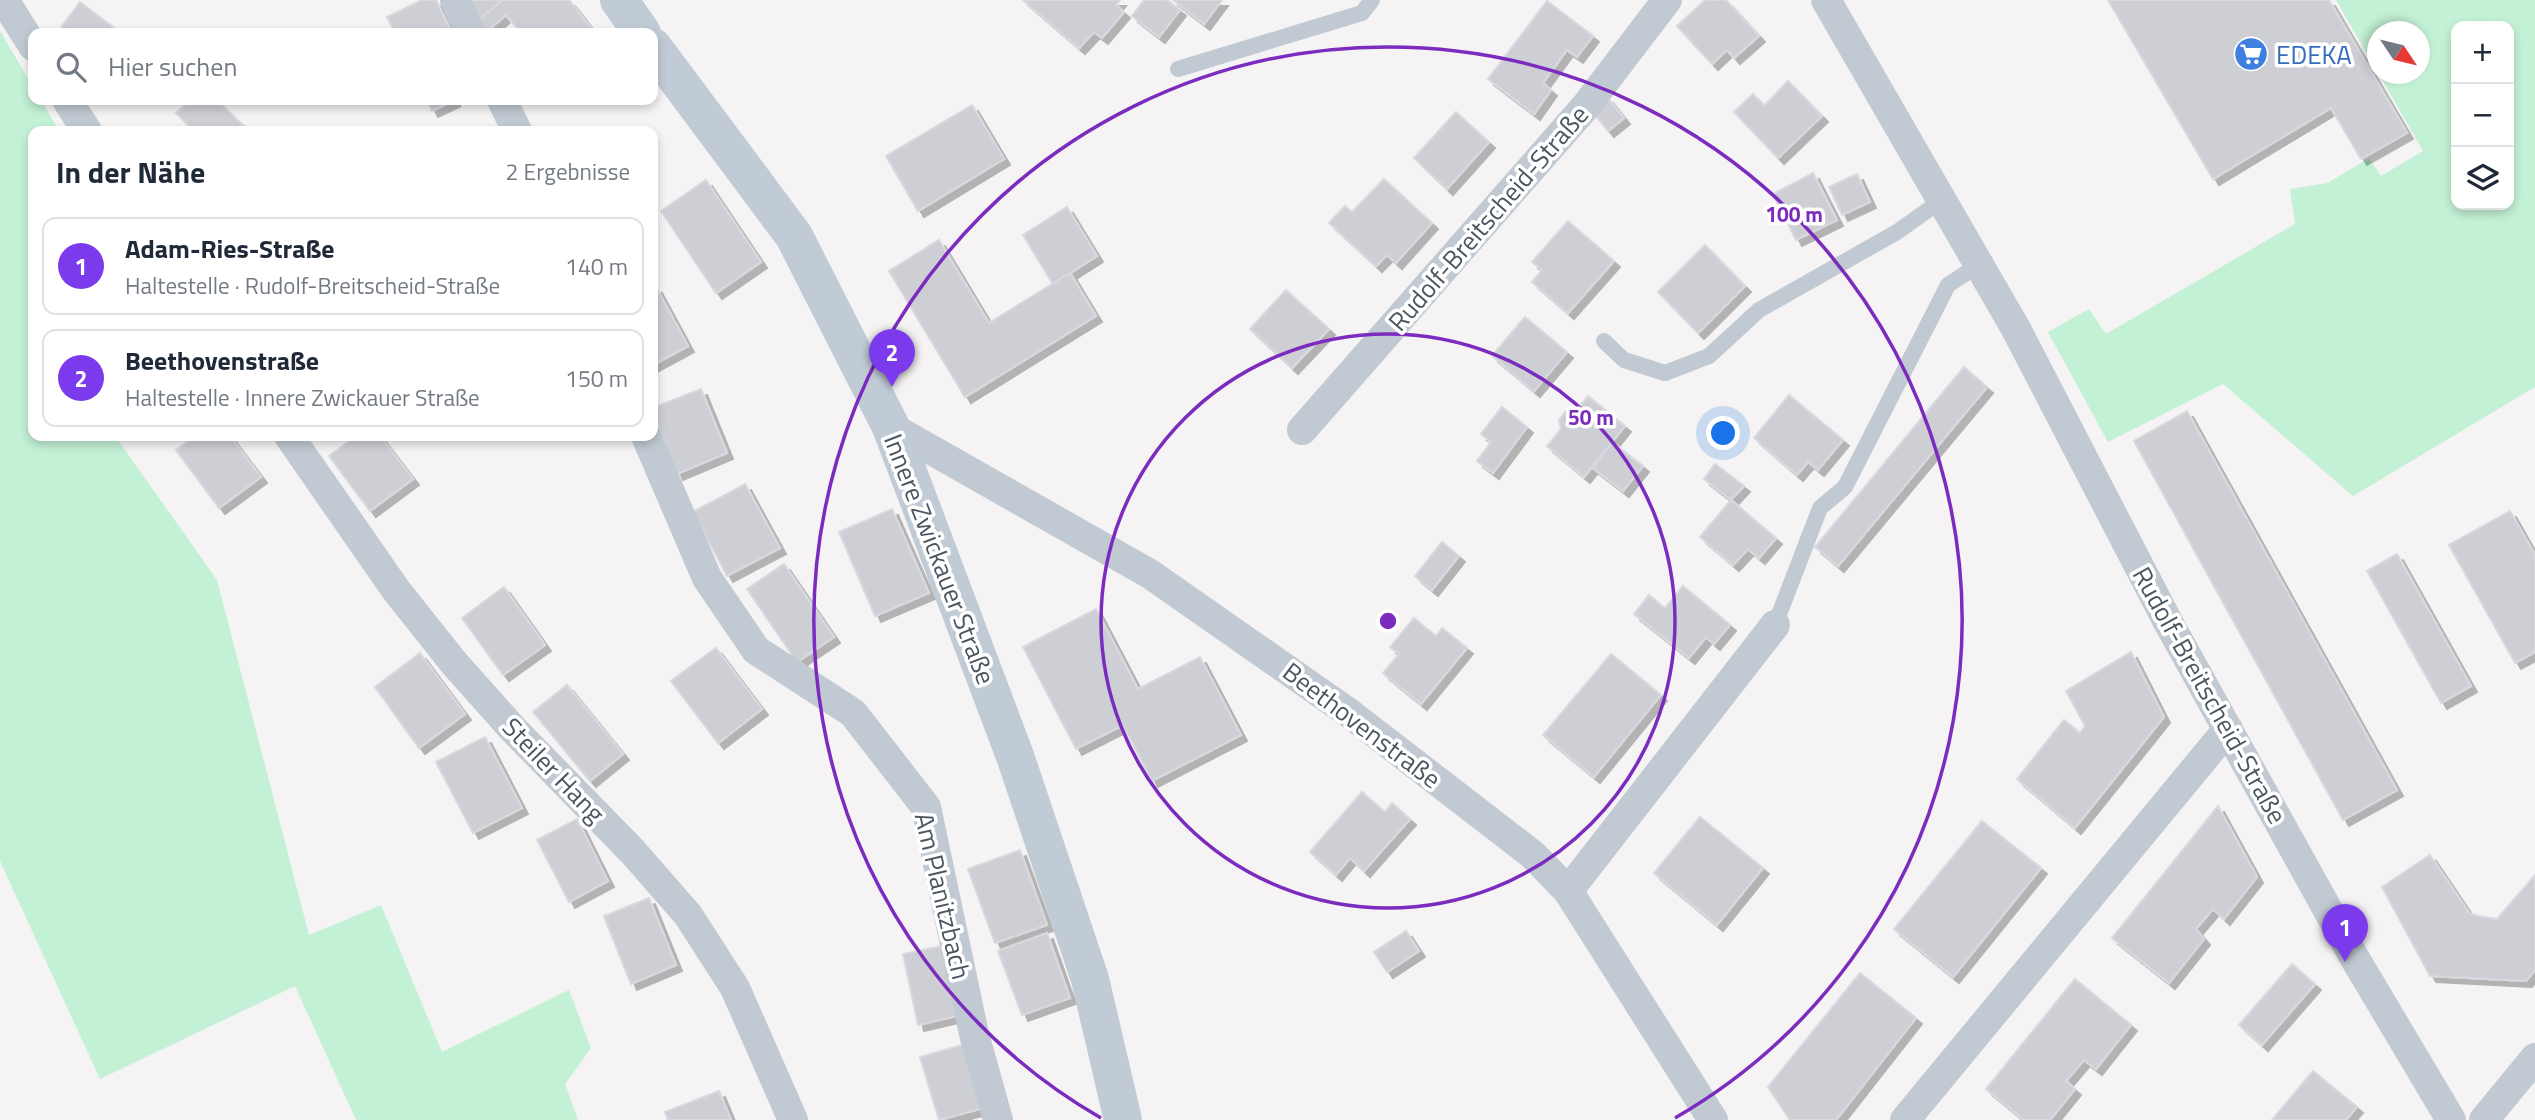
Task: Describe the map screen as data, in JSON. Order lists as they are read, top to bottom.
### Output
{
  "streets": {
    "main road": ["Innere Zwickauer Straße"],
    "street": [
      "Rudolf-Breitscheid-Straße",
      "Beethovenstraße",
      "Steiler Hang",
      "Am Planitzbach"
    ]
  },
  "crossings": [
    ["Innere Zwickauer Straße", "Beethovenstraße"]
  ],
  "places": {
    "supermarket": ["EDEKA"]
  },
  "north": "bottom right",
  "page": {
    "map_buttons": ["+", "−"],
    "search": "Hier suchen",
    "heading": ["In der Nähe", "2 Ergebnisse"],
    "list": [
      {
        "mark": "1",
        "name": "Adam-Ries-Straße",
        "note": "Haltestelle · Rudolf-Breitscheid-Straße",
        "value": "140 m"
      },
      {
        "mark": "2",
        "name": "Beethovenstraße",
        "note": "Haltestelle · Innere Zwickauer Straße",
        "value": "150 m"
      }
    ],
    "pins": ["2", "1"]
  },
  "rings": ["100 m", "50 m"]
}
